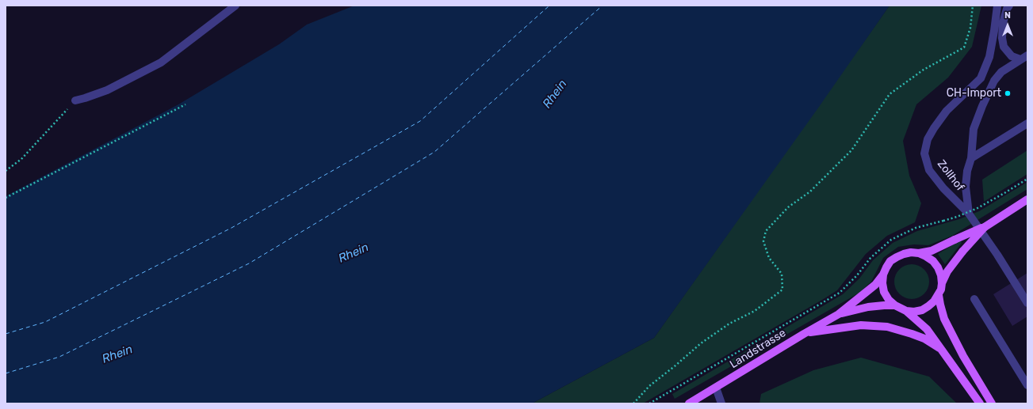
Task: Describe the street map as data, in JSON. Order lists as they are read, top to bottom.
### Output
{
  "streets": {
    "main road": ["Landstrasse"],
    "lane": ["Zollhof"]
  },
  "water": ["Rhein"],
  "places": ["CH-Import"],
  "north": "top"
}
